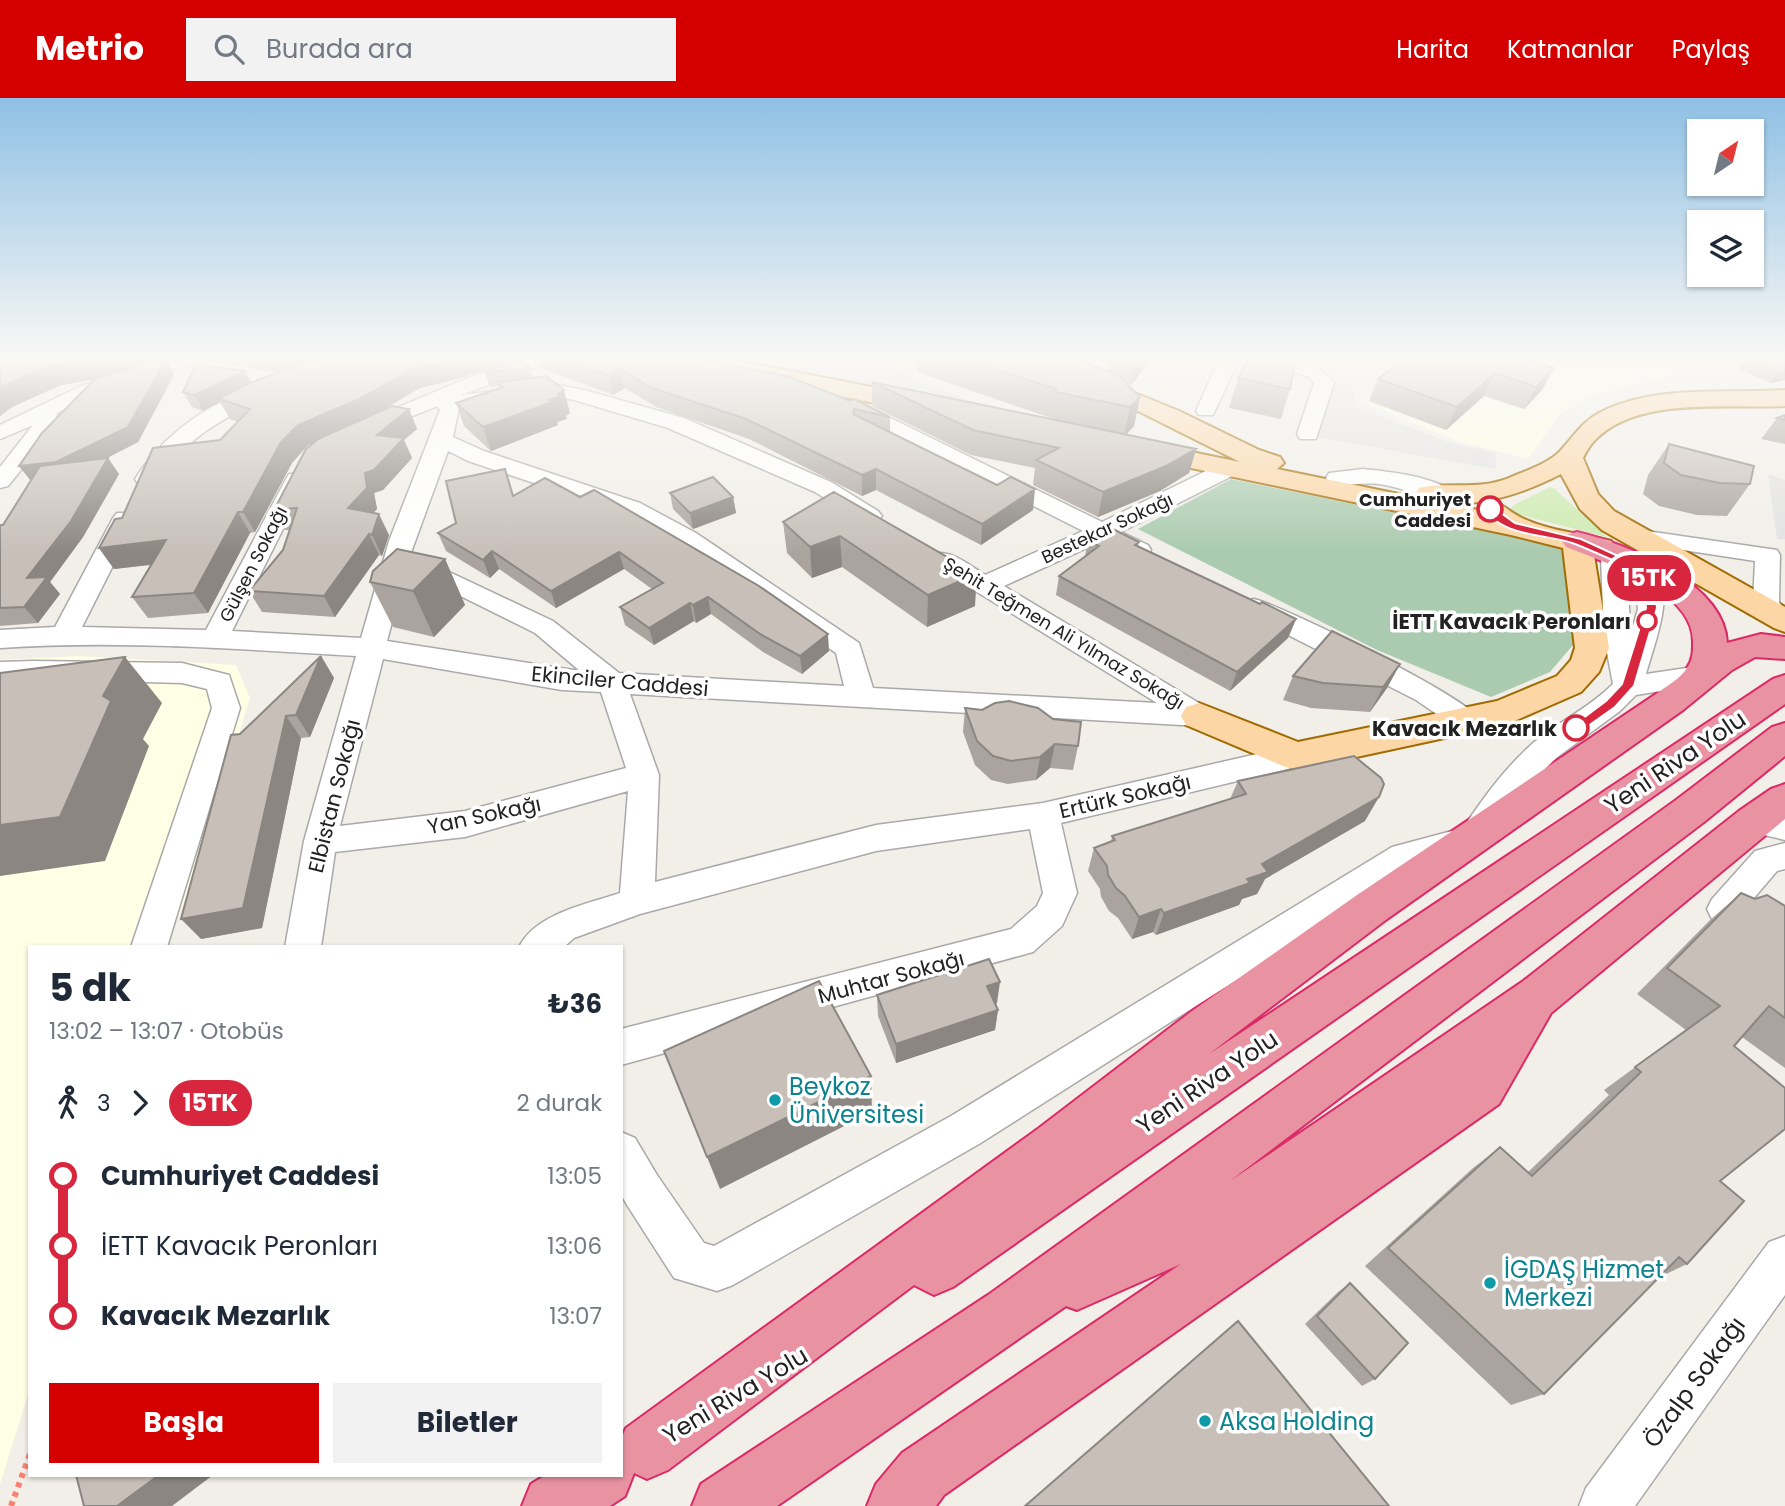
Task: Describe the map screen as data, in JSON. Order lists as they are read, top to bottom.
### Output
{
  "streets": {
    "highway": ["Yeni Riva Yolu"],
    "main road": ["Şehit Teğmen Ali Yılmaz Sokağı", "Ertürk Sokağı"],
    "street": [
      "Bestekar Sokağı",
      "Gülşen Sokağı",
      "Ekinciler Caddesi",
      "Elbistan Sokağı",
      "Yan Sokağı",
      "Muhtar Sokağı",
      "Özalp Sokağı"
    ]
  },
  "crossings": [
    ["Bestekar Sokağı", "Şehit Teğmen Ali Yılmaz Sokağı"],
    ["Gülşen Sokağı", "Ekinciler Caddesi"],
    ["Şehit Teğmen Ali Yılmaz Sokağı", "Ekinciler Caddesi"],
    ["Şehit Teğmen Ali Yılmaz Sokağı", "Ertürk Sokağı"],
    ["Ekinciler Caddesi", "Elbistan Sokağı"],
    ["Elbistan Sokağı", "Yan Sokağı"],
    ["Ertürk Sokağı", "Muhtar Sokağı"]
  ],
  "places": [
    "Cumhuriyet Caddesi",
    "İETT Kavacık Peronları",
    "Kavacık Mezarlık",
    "Beykoz Üniversitesi",
    "İGDAŞ Hizmet Merkezi",
    "Aksa Holding"
  ],
  "lines": ["bus line 15TK"],
  "north": "top right",
  "page": {
    "header": "Metrio",
    "search": "Burada ara",
    "nav": ["Harita", "Katmanlar", "Paylaş"],
    "on_map": "15TK",
    "heading": ["5 dk", "13:02 – 13:07 · Otobüs", "₺36"],
    "legs": ["3", "15TK", "2 durak"],
    "list": [
      {
        "name": "Cumhuriyet Caddesi",
        "value": "13:05"
      },
      {
        "name": "İETT Kavacık Peronları",
        "value": "13:06"
      },
      {
        "name": "Kavacık Mezarlık",
        "value": "13:07"
      }
    ],
    "buttons": ["Başla", "Biletler"]
  }
}
